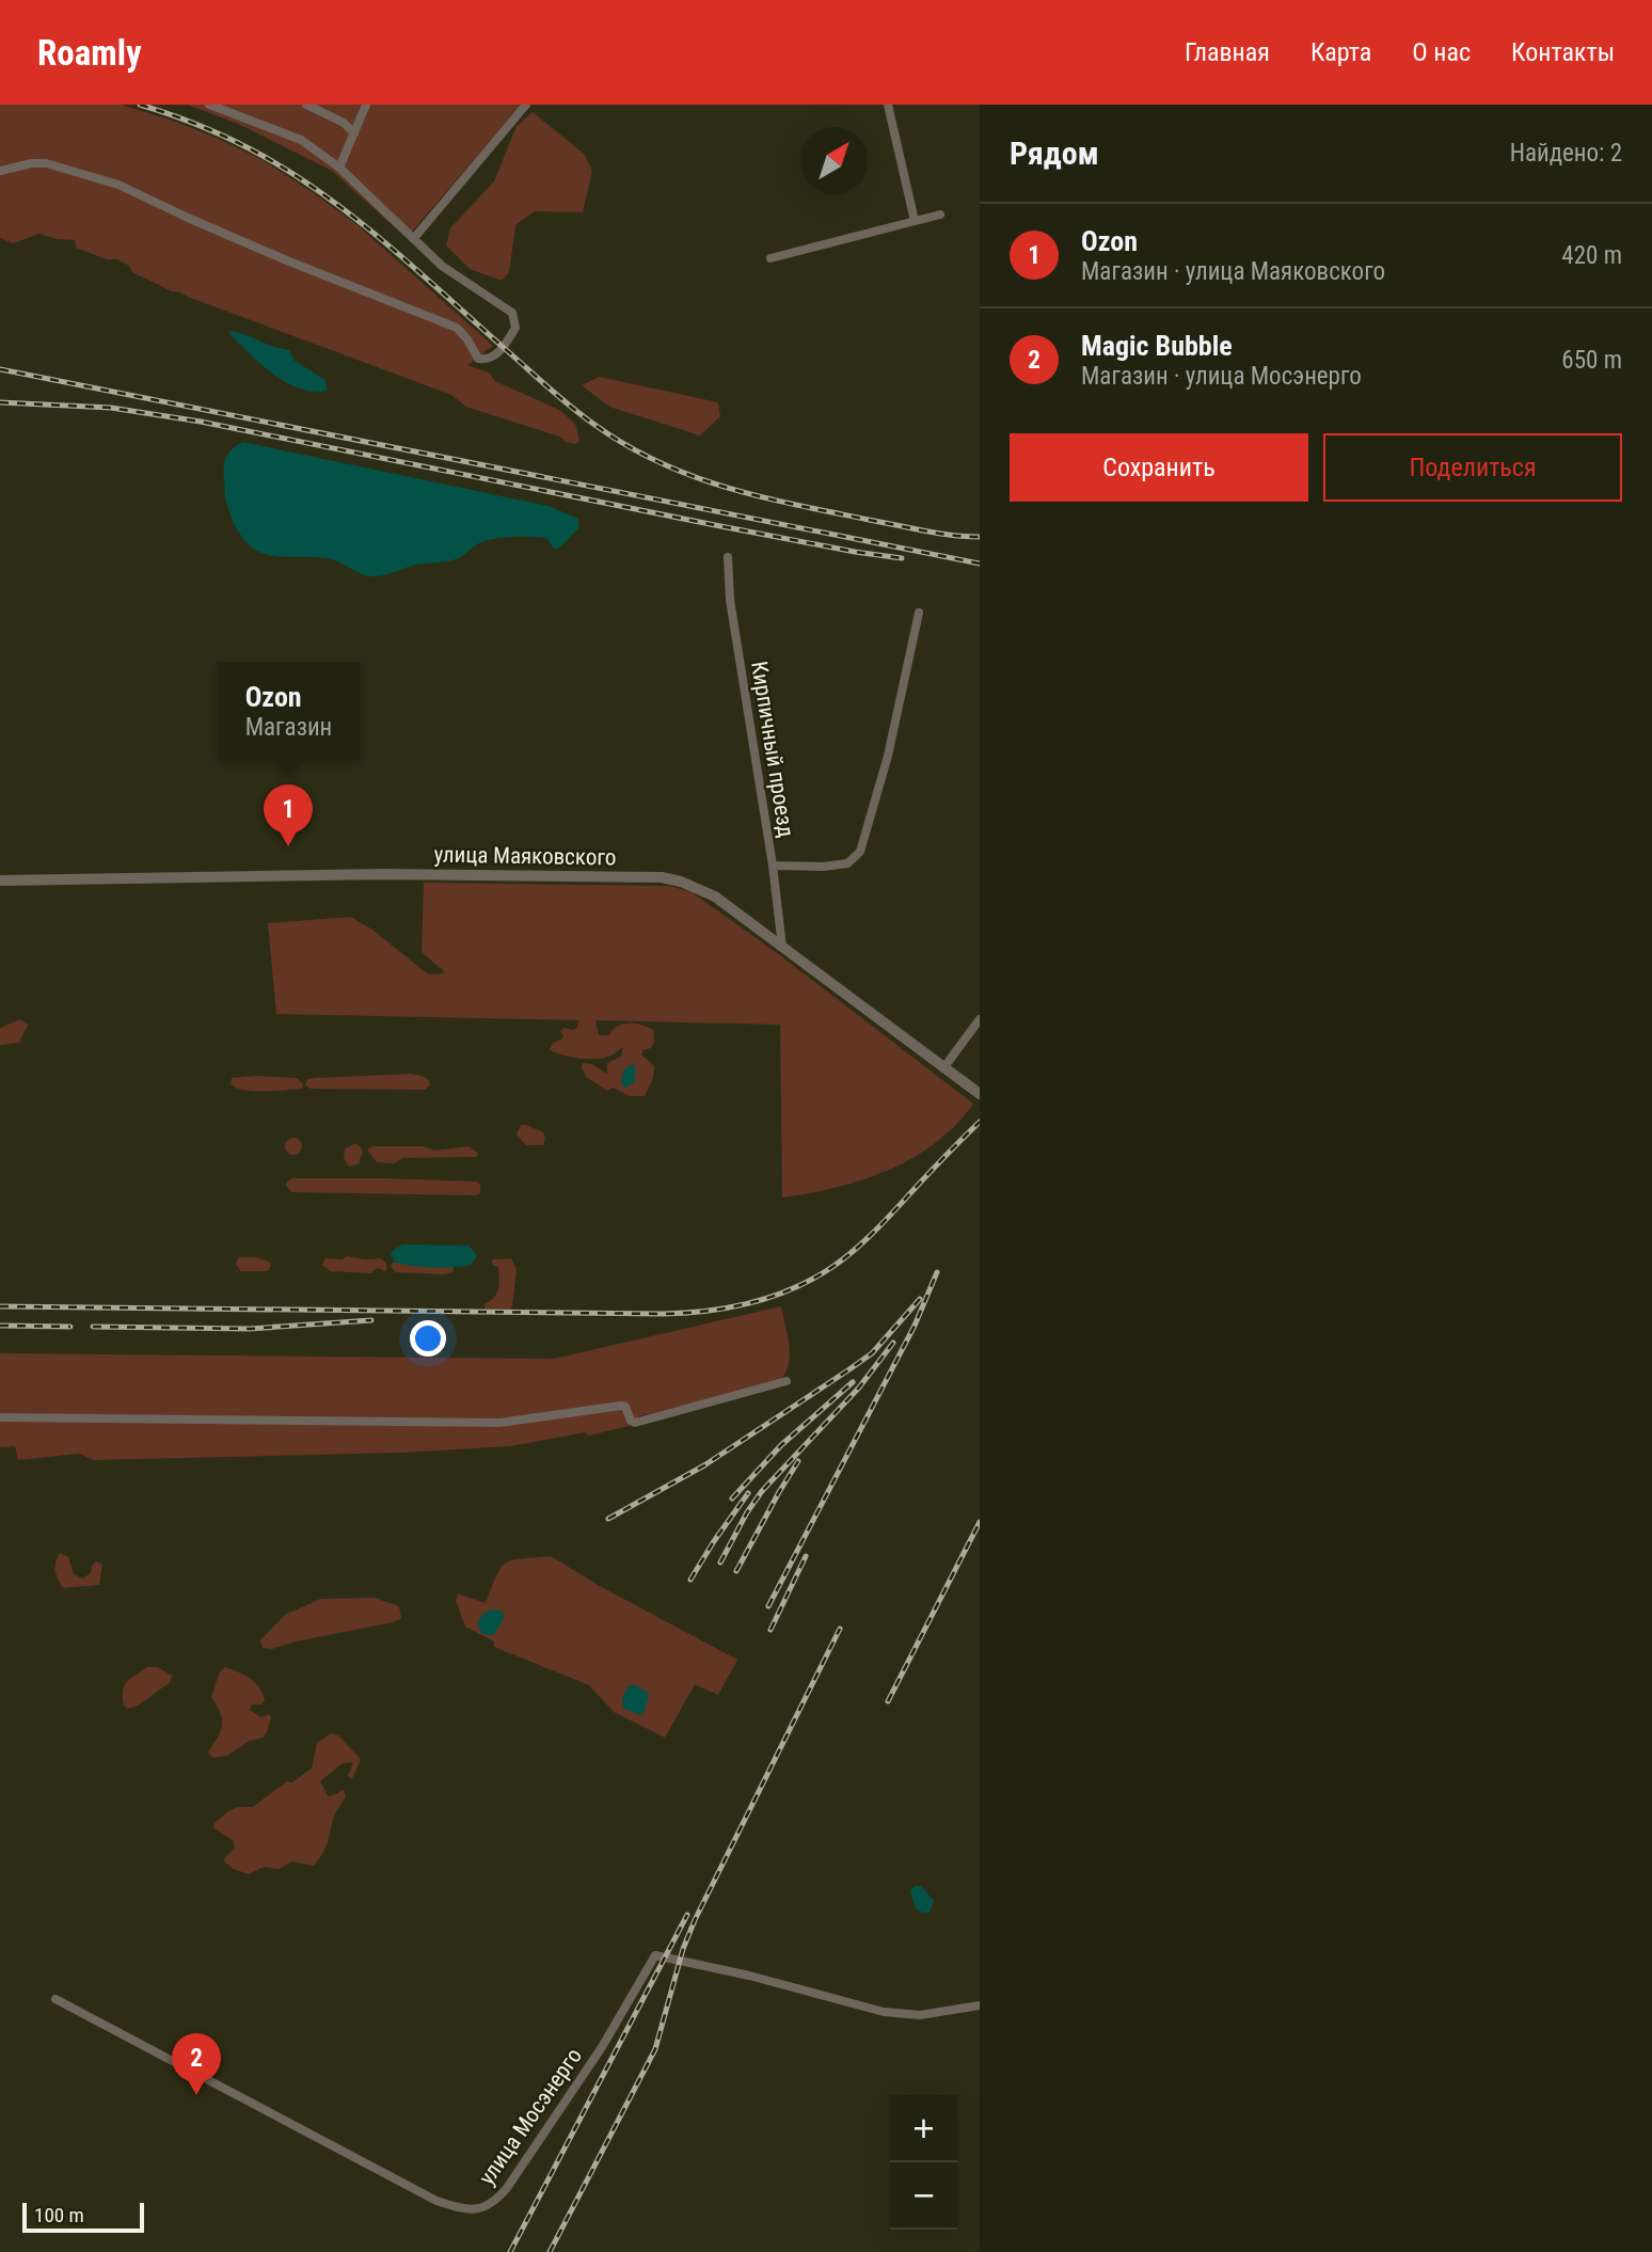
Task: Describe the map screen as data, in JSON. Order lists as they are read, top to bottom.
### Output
{
  "streets": {
    "street": ["Кирпичный проезд", "улица Маяковского", "улица Мосэнерго"]
  },
  "crossings": [
    ["Кирпичный проезд", "улица Маяковского"]
  ],
  "scale_bar": "100 m",
  "north": "top right",
  "page": {
    "header": "Roamly",
    "nav": [
      "Главная",
      "Карта",
      "О нас",
      "Контакты"
    ],
    "heading": ["Рядом", "Найдено: 2"],
    "list": [
      {
        "mark": "1",
        "name": "Ozon",
        "note": "Магазин · улица Маяковского",
        "value": "420 m"
      },
      {
        "mark": "2",
        "name": "Magic Bubble",
        "note": "Магазин · улица Мосэнерго",
        "value": "650 m"
      }
    ],
    "buttons": ["Сохранить", "Поделиться"],
    "popup": ["Ozon", "Магазин"],
    "pins": ["1", "2"],
    "map_buttons": ["+", "−"],
    "scale": "100 m"
  }
}
